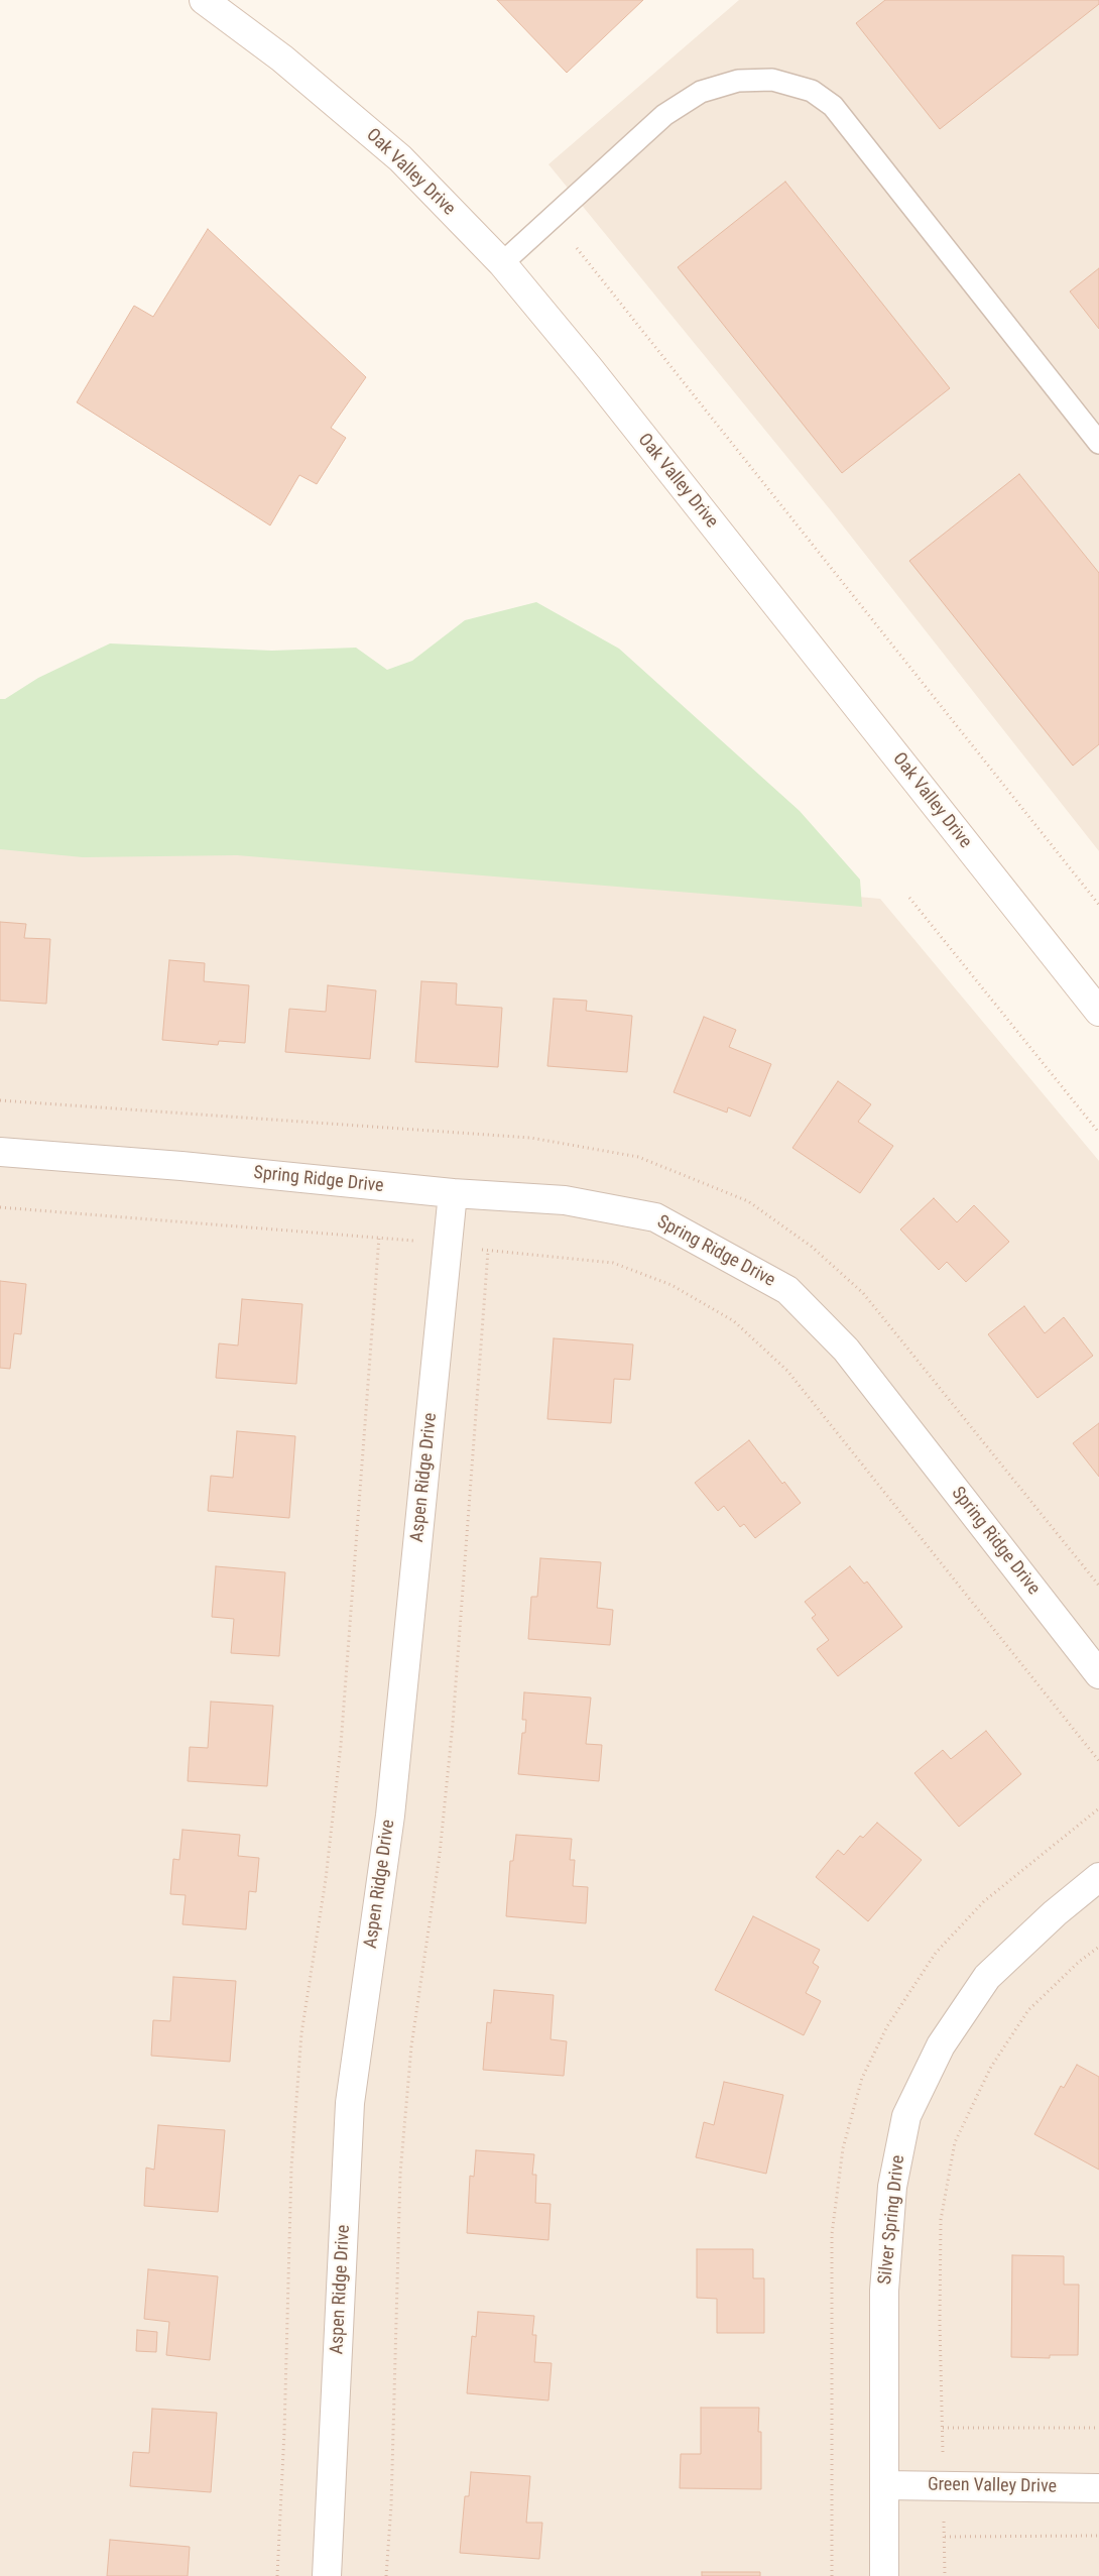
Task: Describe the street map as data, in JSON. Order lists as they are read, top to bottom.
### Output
{
  "streets": {
    "street": [
      "Oak Valley Drive",
      "Spring Ridge Drive",
      "Aspen Ridge Drive",
      "Silver Spring Drive",
      "Green Valley Drive"
    ]
  },
  "crossings": [
    ["Spring Ridge Drive", "Aspen Ridge Drive"],
    ["Silver Spring Drive", "Green Valley Drive"]
  ]
}
